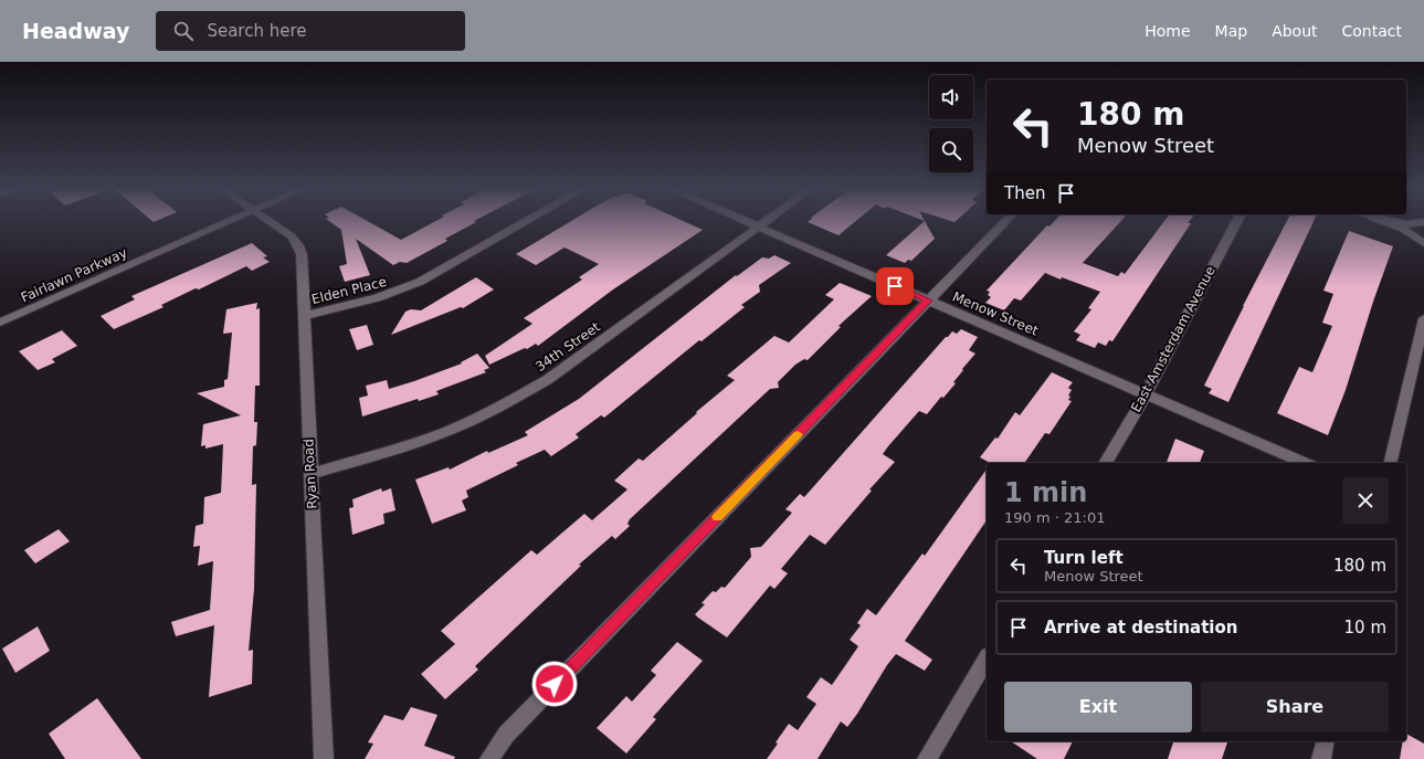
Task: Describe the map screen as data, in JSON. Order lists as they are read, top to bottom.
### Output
{
  "streets": {
    "street": [
      "Fairlawn Parkway",
      "Elden Place",
      "Menow Street",
      "East Amsterdam Avenue",
      "34th Street",
      "Ryan Road"
    ]
  },
  "crossings": [
    ["Elden Place", "Ryan Road"],
    ["Menow Street", "East Amsterdam Avenue"],
    ["Menow Street", "34th Street"],
    ["34th Street", "Ryan Road"]
  ],
  "page": {
    "header": "Headway",
    "search": "Search here",
    "nav": [
      "Home",
      "Map",
      "About",
      "Contact"
    ],
    "turn": ["180 m", "Menow Street"],
    "then": "Then",
    "heading": ["1 min", "190 m · 21:01"],
    "list": [
      {
        "name": "Turn left",
        "note": "Menow Street",
        "value": "180 m"
      },
      {
        "name": "Arrive at destination",
        "value": "10 m"
      }
    ],
    "buttons": ["Exit", "Share"]
  }
}
